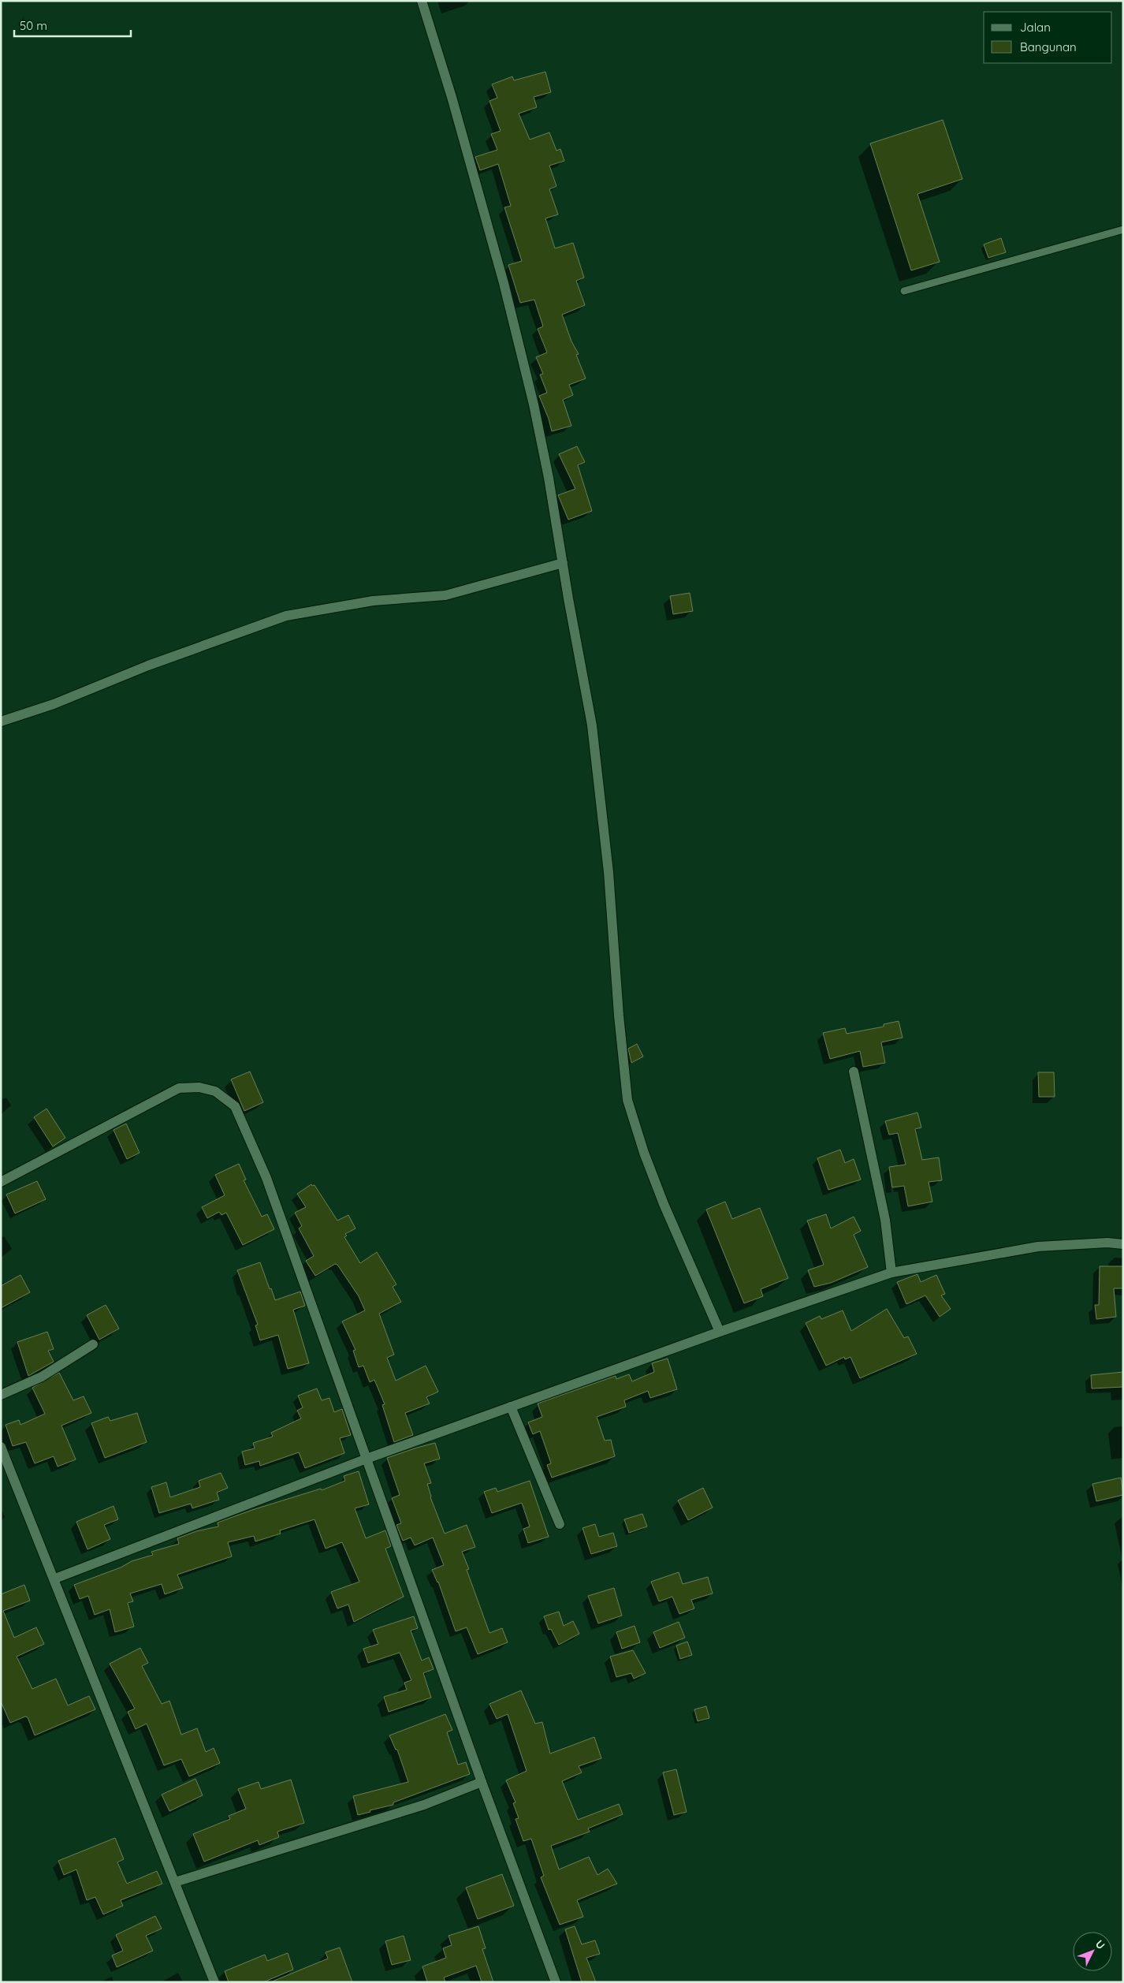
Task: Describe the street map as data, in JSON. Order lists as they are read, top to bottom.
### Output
{
  "legend": ["Jalan", "Bangunan"],
  "scale_bar": "50 m",
  "north": "top right"
}
